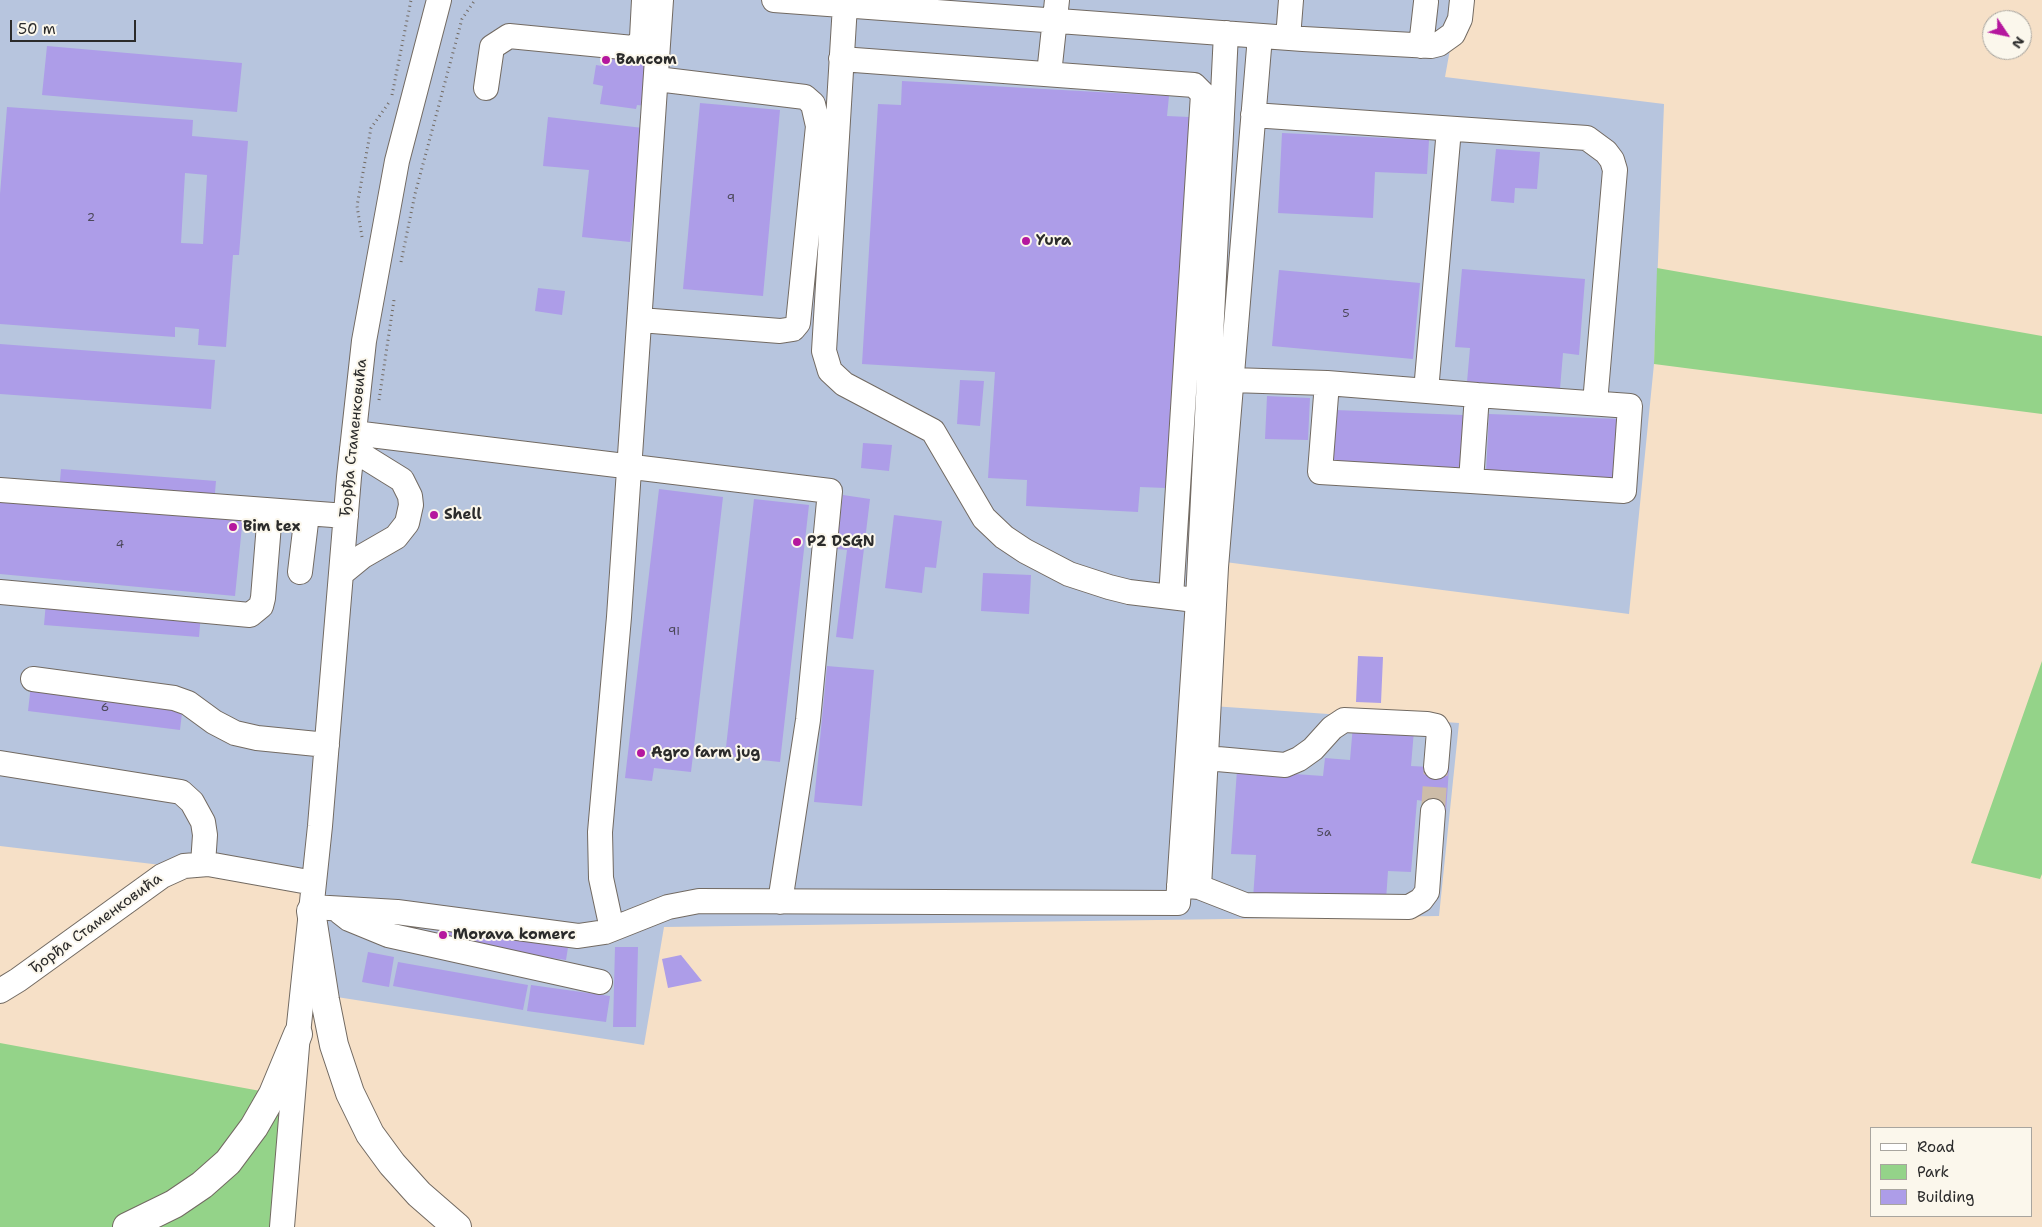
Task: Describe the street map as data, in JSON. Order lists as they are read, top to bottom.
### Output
{
  "streets": {
    "street": ["Ђорђа Стаменковића"]
  },
  "places": [
    "Bancom",
    "Yura",
    "Shell",
    "Bim tex",
    "P2 DSGN",
    "Agro farm jug",
    "Morava komerc"
  ],
  "house_numbers": [
    "9",
    "2",
    "5",
    "4",
    "9i",
    "6",
    "5a"
  ],
  "legend": ["Road", "Park", "Building"],
  "scale_bar": "50 m",
  "north": "bottom right"
}
